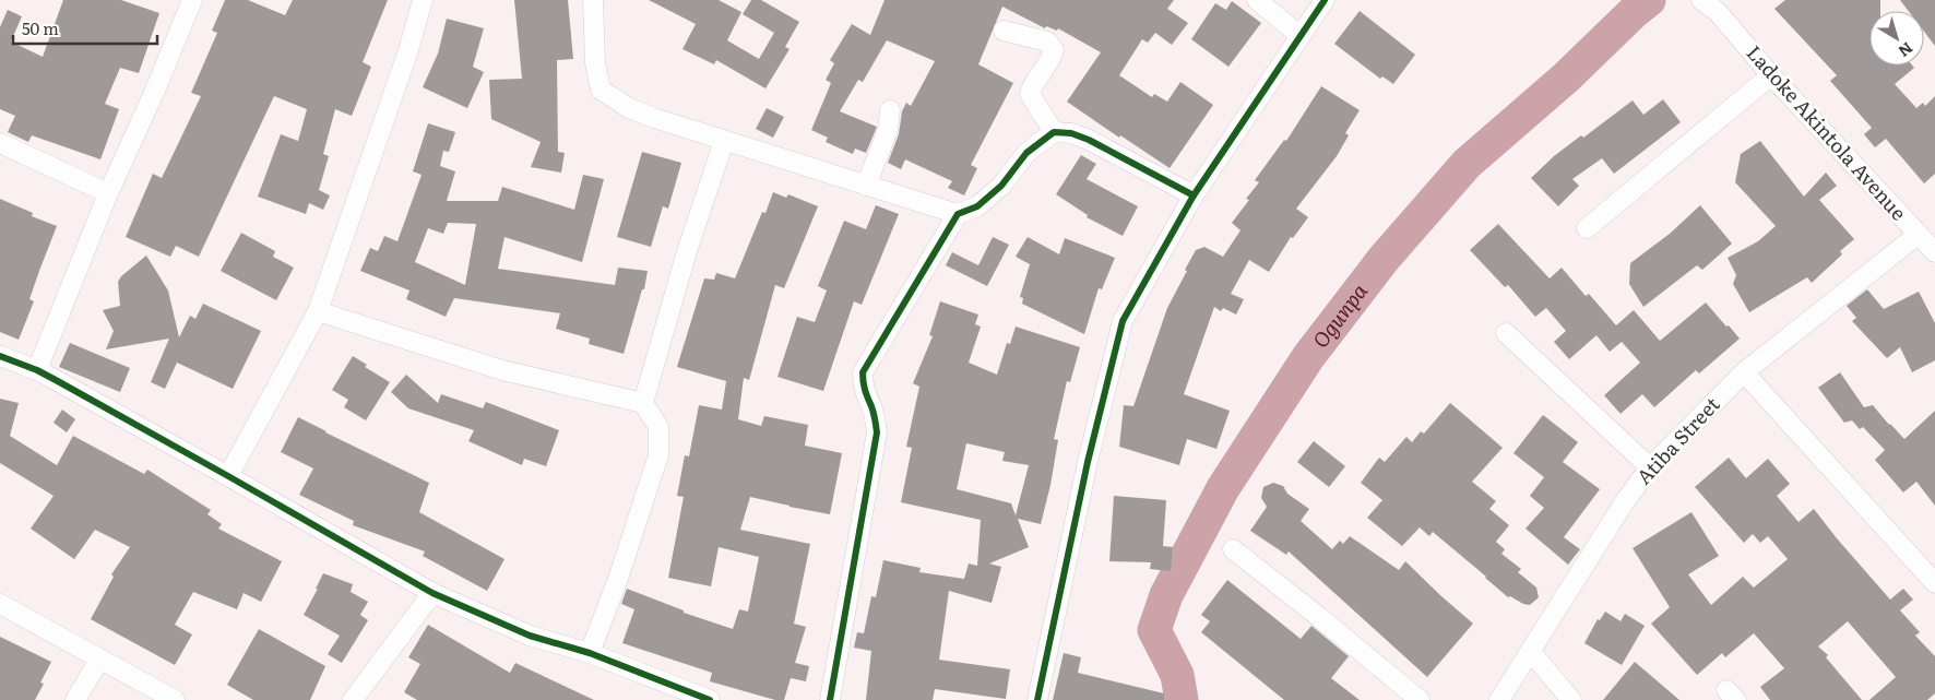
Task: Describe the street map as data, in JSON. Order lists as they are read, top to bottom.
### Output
{
  "streets": {
    "street": ["Ladoke Akintola Avenue", "Atiba Street"]
  },
  "crossings": [
    ["Ladoke Akintola Avenue", "Atiba Street"]
  ],
  "water": ["Ogunpa"],
  "scale_bar": "50 m",
  "north": "bottom right"
}
